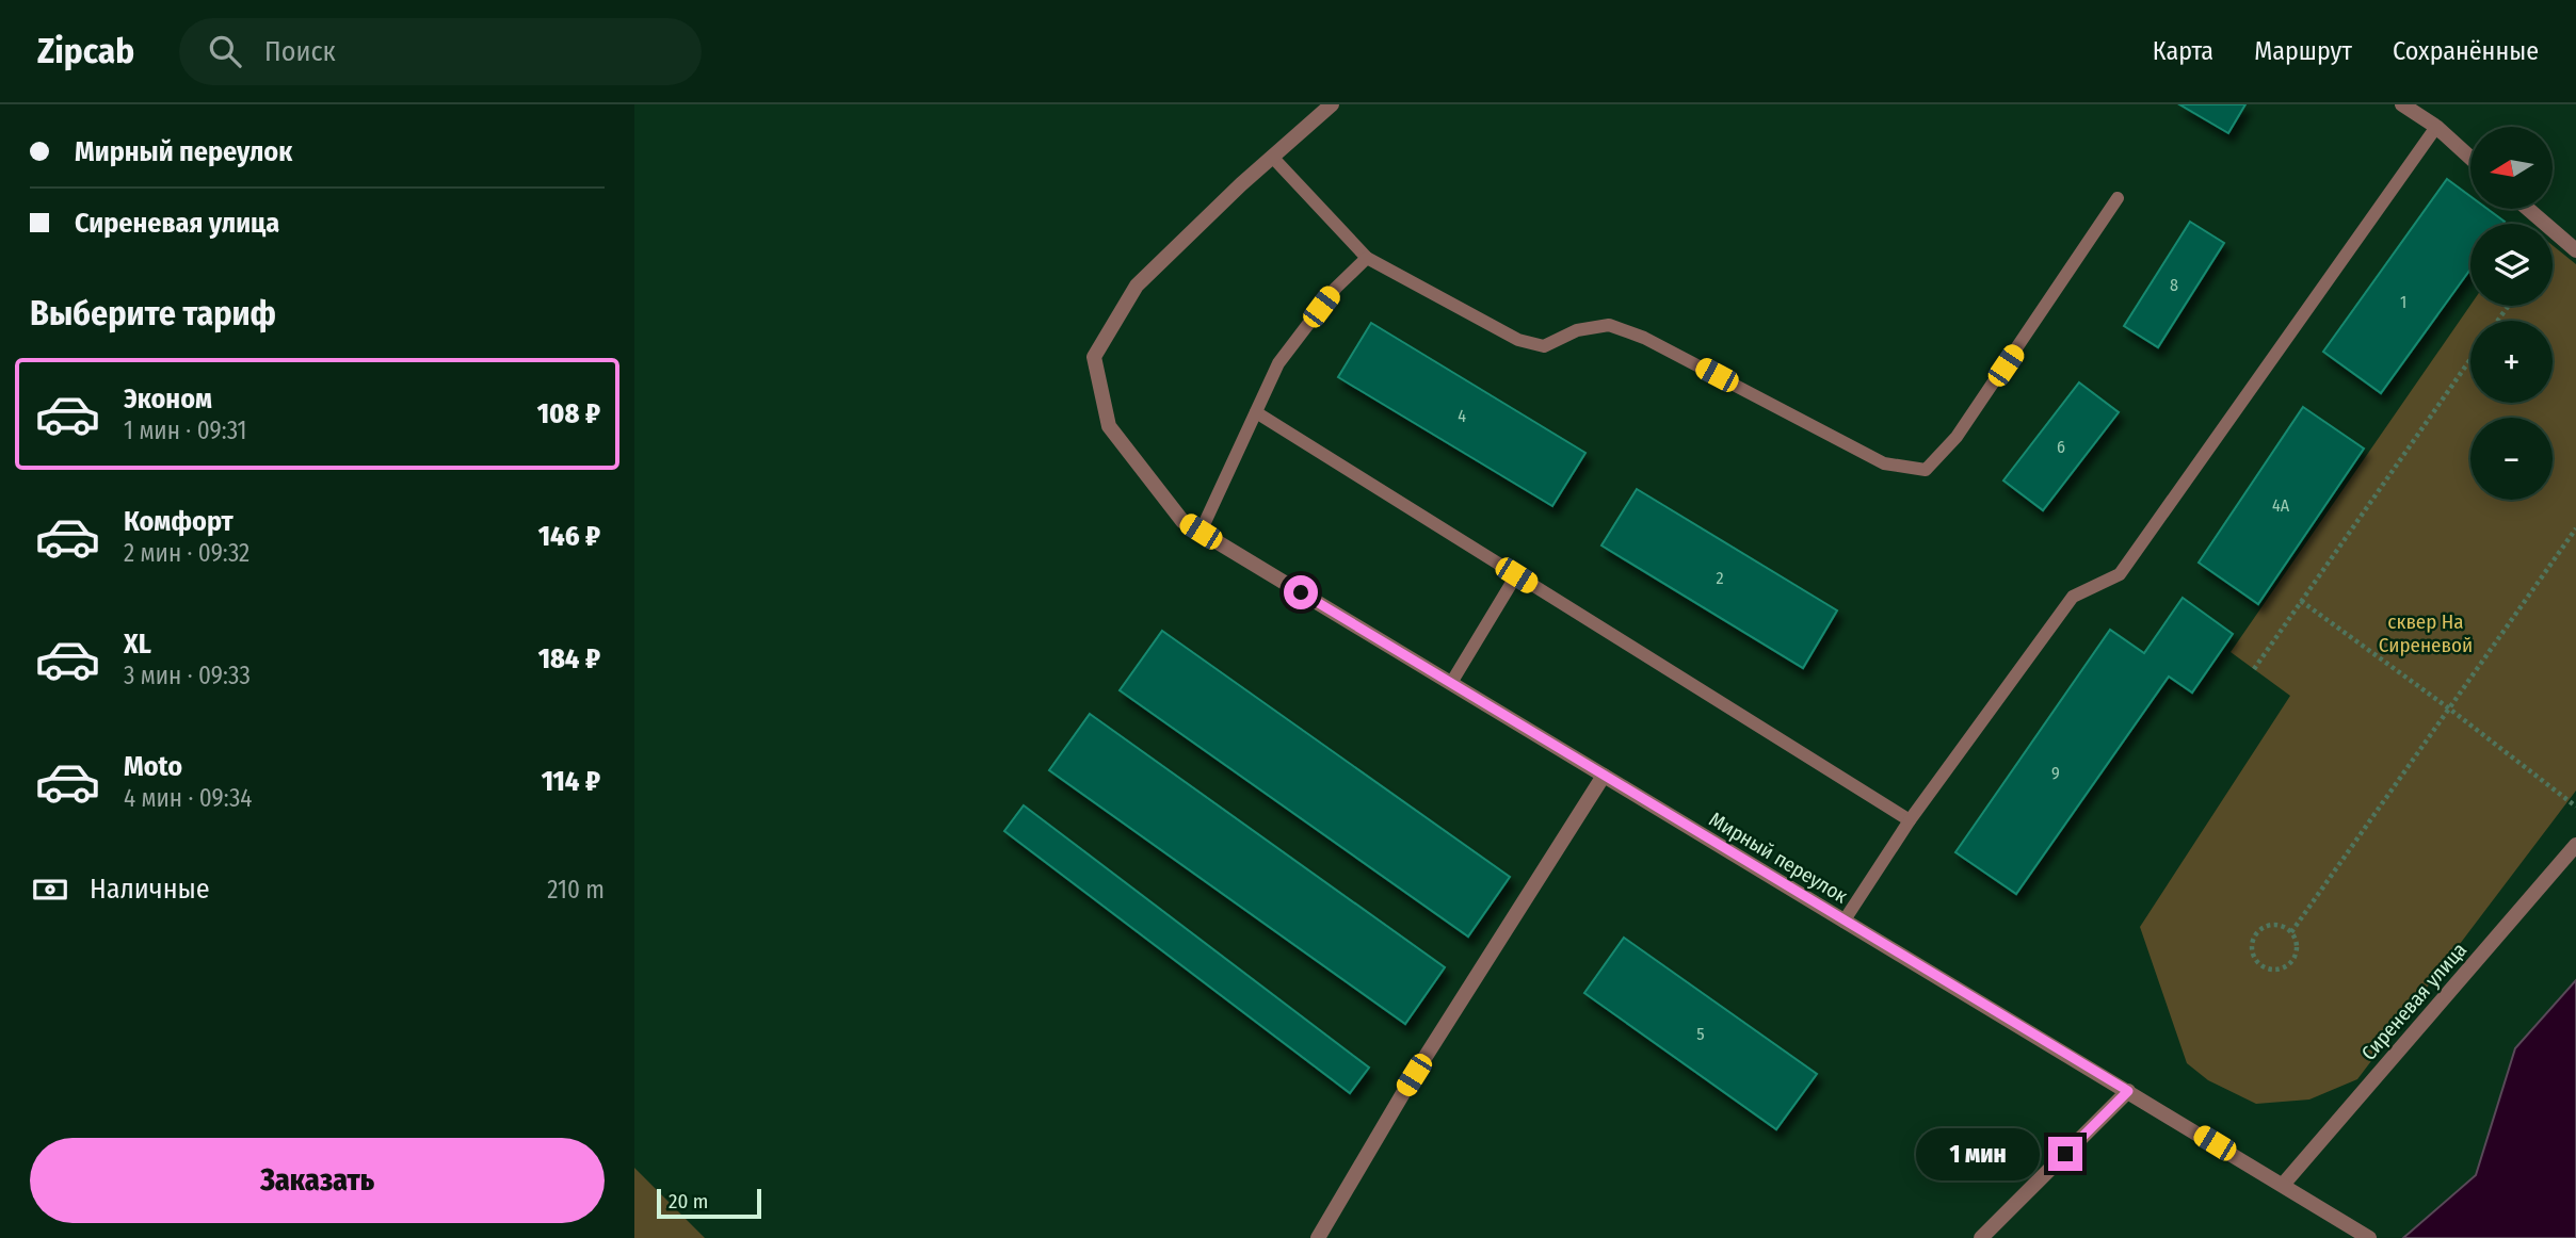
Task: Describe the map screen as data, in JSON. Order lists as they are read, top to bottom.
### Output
{
  "streets": {
    "street": ["Мирный переулок", "Сиреневая улица"]
  },
  "crossings": [
    ["Мирный переулок", "Сиреневая улица"]
  ],
  "parks": ["сквер На Сиреневой"],
  "house_numbers": [
    "8",
    "1",
    "4",
    "6",
    "4А",
    "2",
    "9",
    "5"
  ],
  "scale_bar": "20 m",
  "north": "left",
  "page": {
    "header": "Zipcab",
    "search": "Поиск",
    "nav": ["Карта", "Маршрут", "Сохранённые"],
    "banner": ["Мирный переулок", "Сиреневая улица"],
    "map_buttons": ["+", "−"],
    "heading": "Выберите тариф",
    "list": [
      {
        "name": "Эконом",
        "note": "1 мин · 09:31",
        "value": "108 ₽"
      },
      {
        "name": "Комфорт",
        "note": "2 мин · 09:32",
        "value": "146 ₽"
      },
      {
        "name": "XL",
        "note": "3 мин · 09:33",
        "value": "184 ₽"
      },
      {
        "name": "Moto",
        "note": "4 мин · 09:34",
        "value": "114 ₽"
      }
    ],
    "pay": ["Наличные", "210 m"],
    "buttons": "Заказать",
    "bubble": "1 мин",
    "scale": "20 m"
  }
}
